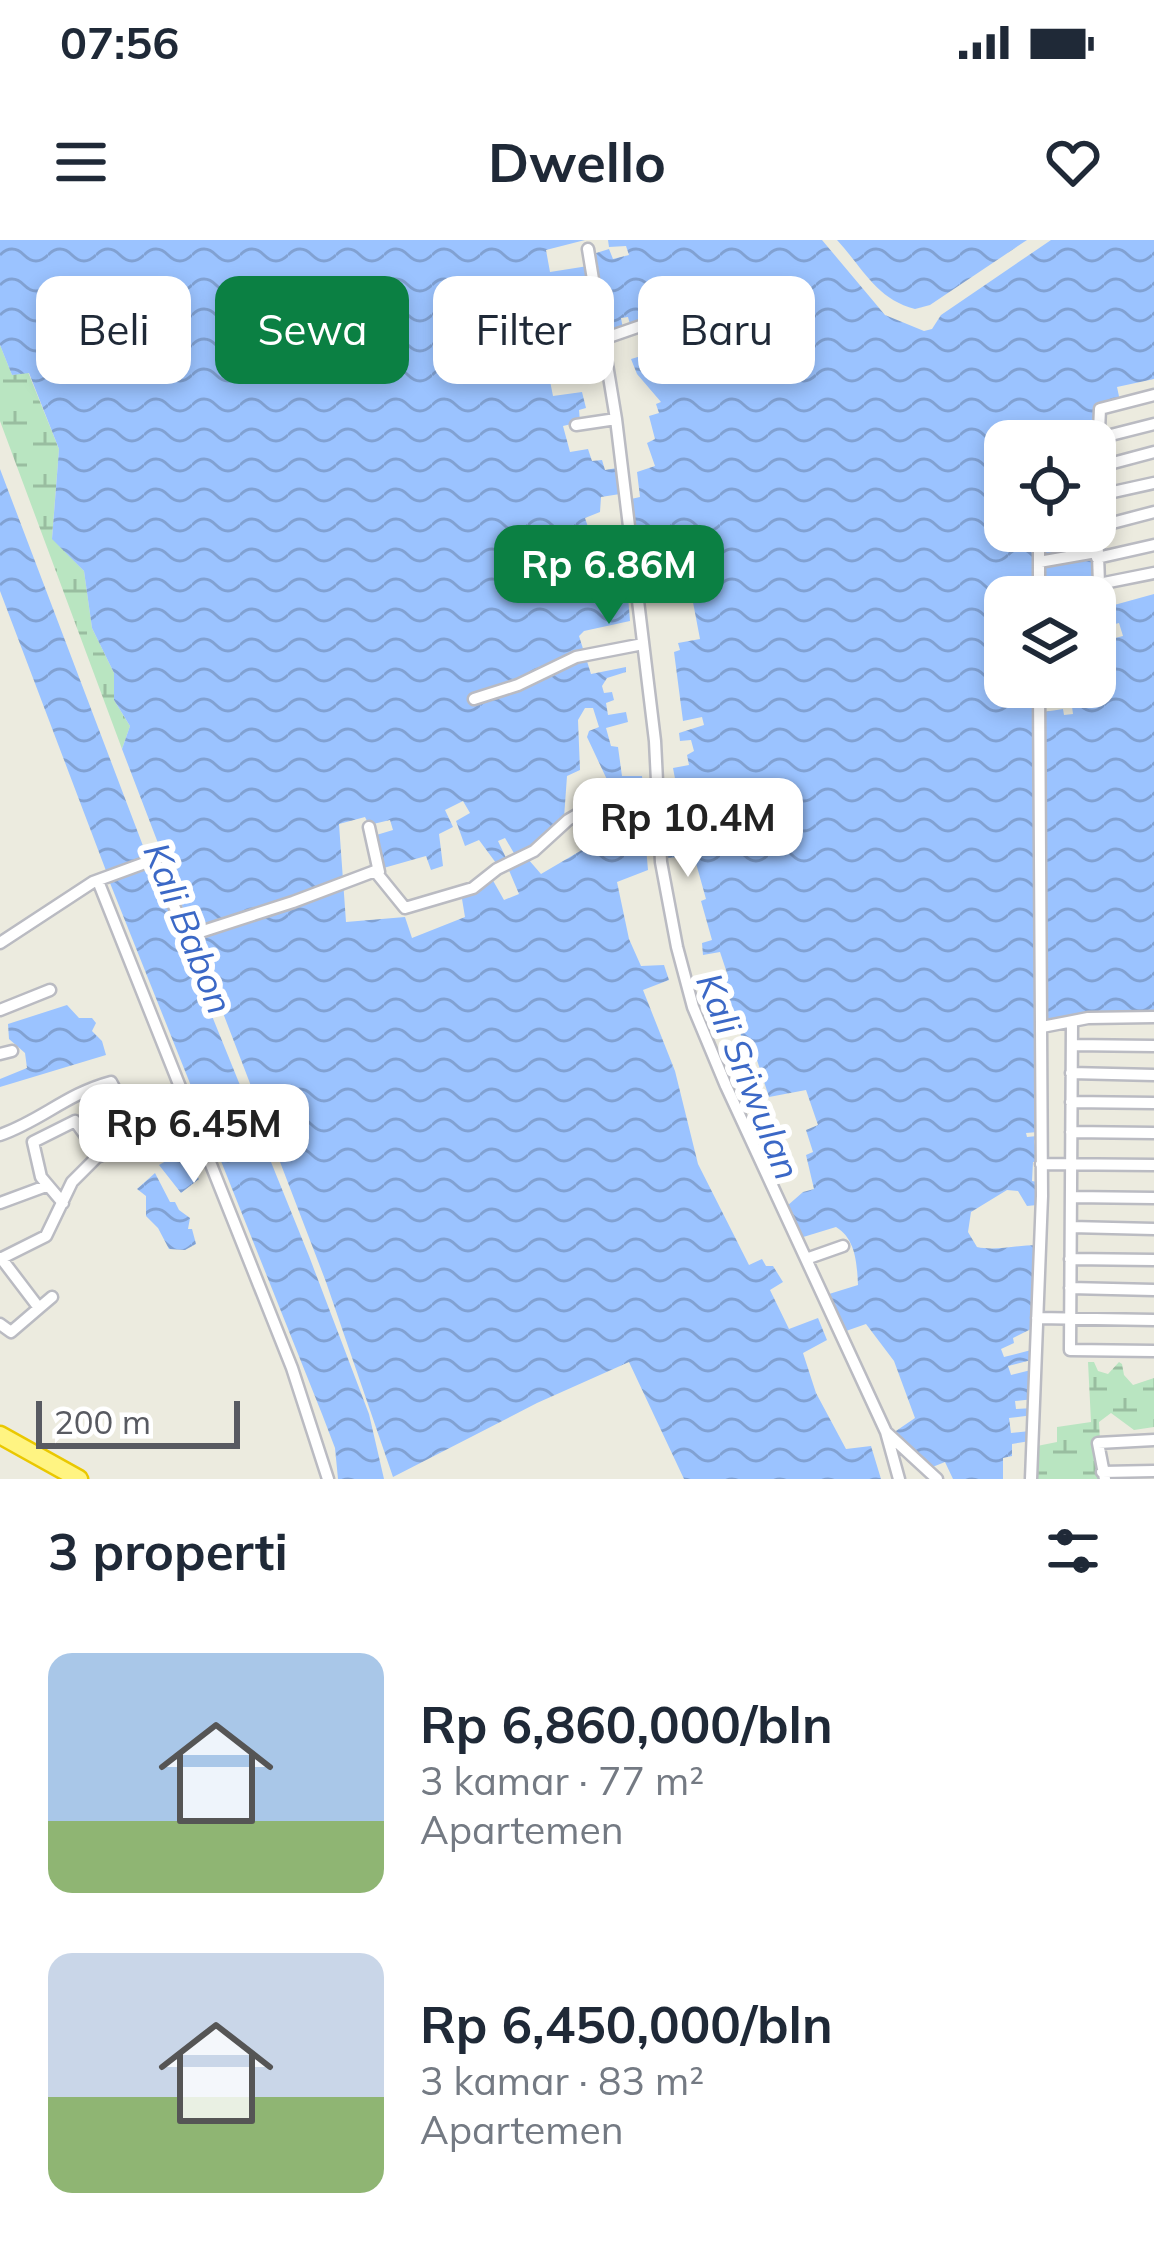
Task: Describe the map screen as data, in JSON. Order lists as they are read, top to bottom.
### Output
{
  "water": ["Kali Babon", "Kali Sriwulan"],
  "scale_bar": "200 m",
  "page": {
    "status": "07:56",
    "header": "Dwello",
    "chip": [
      "Beli",
      "Sewa",
      "Filter",
      "Baru"
    ],
    "price": ["Rp 6.86M", "Rp 10.4M", "Rp 6.45M"],
    "scale": "200 m",
    "heading": "3 properti",
    "list": [
      {
        "name": "Rp 6,860,000/bln",
        "note": "3 kamar · 77 m² · Apartemen"
      },
      {
        "name": "Rp 6,450,000/bln",
        "note": "3 kamar · 83 m² · Apartemen"
      }
    ]
  }
}
